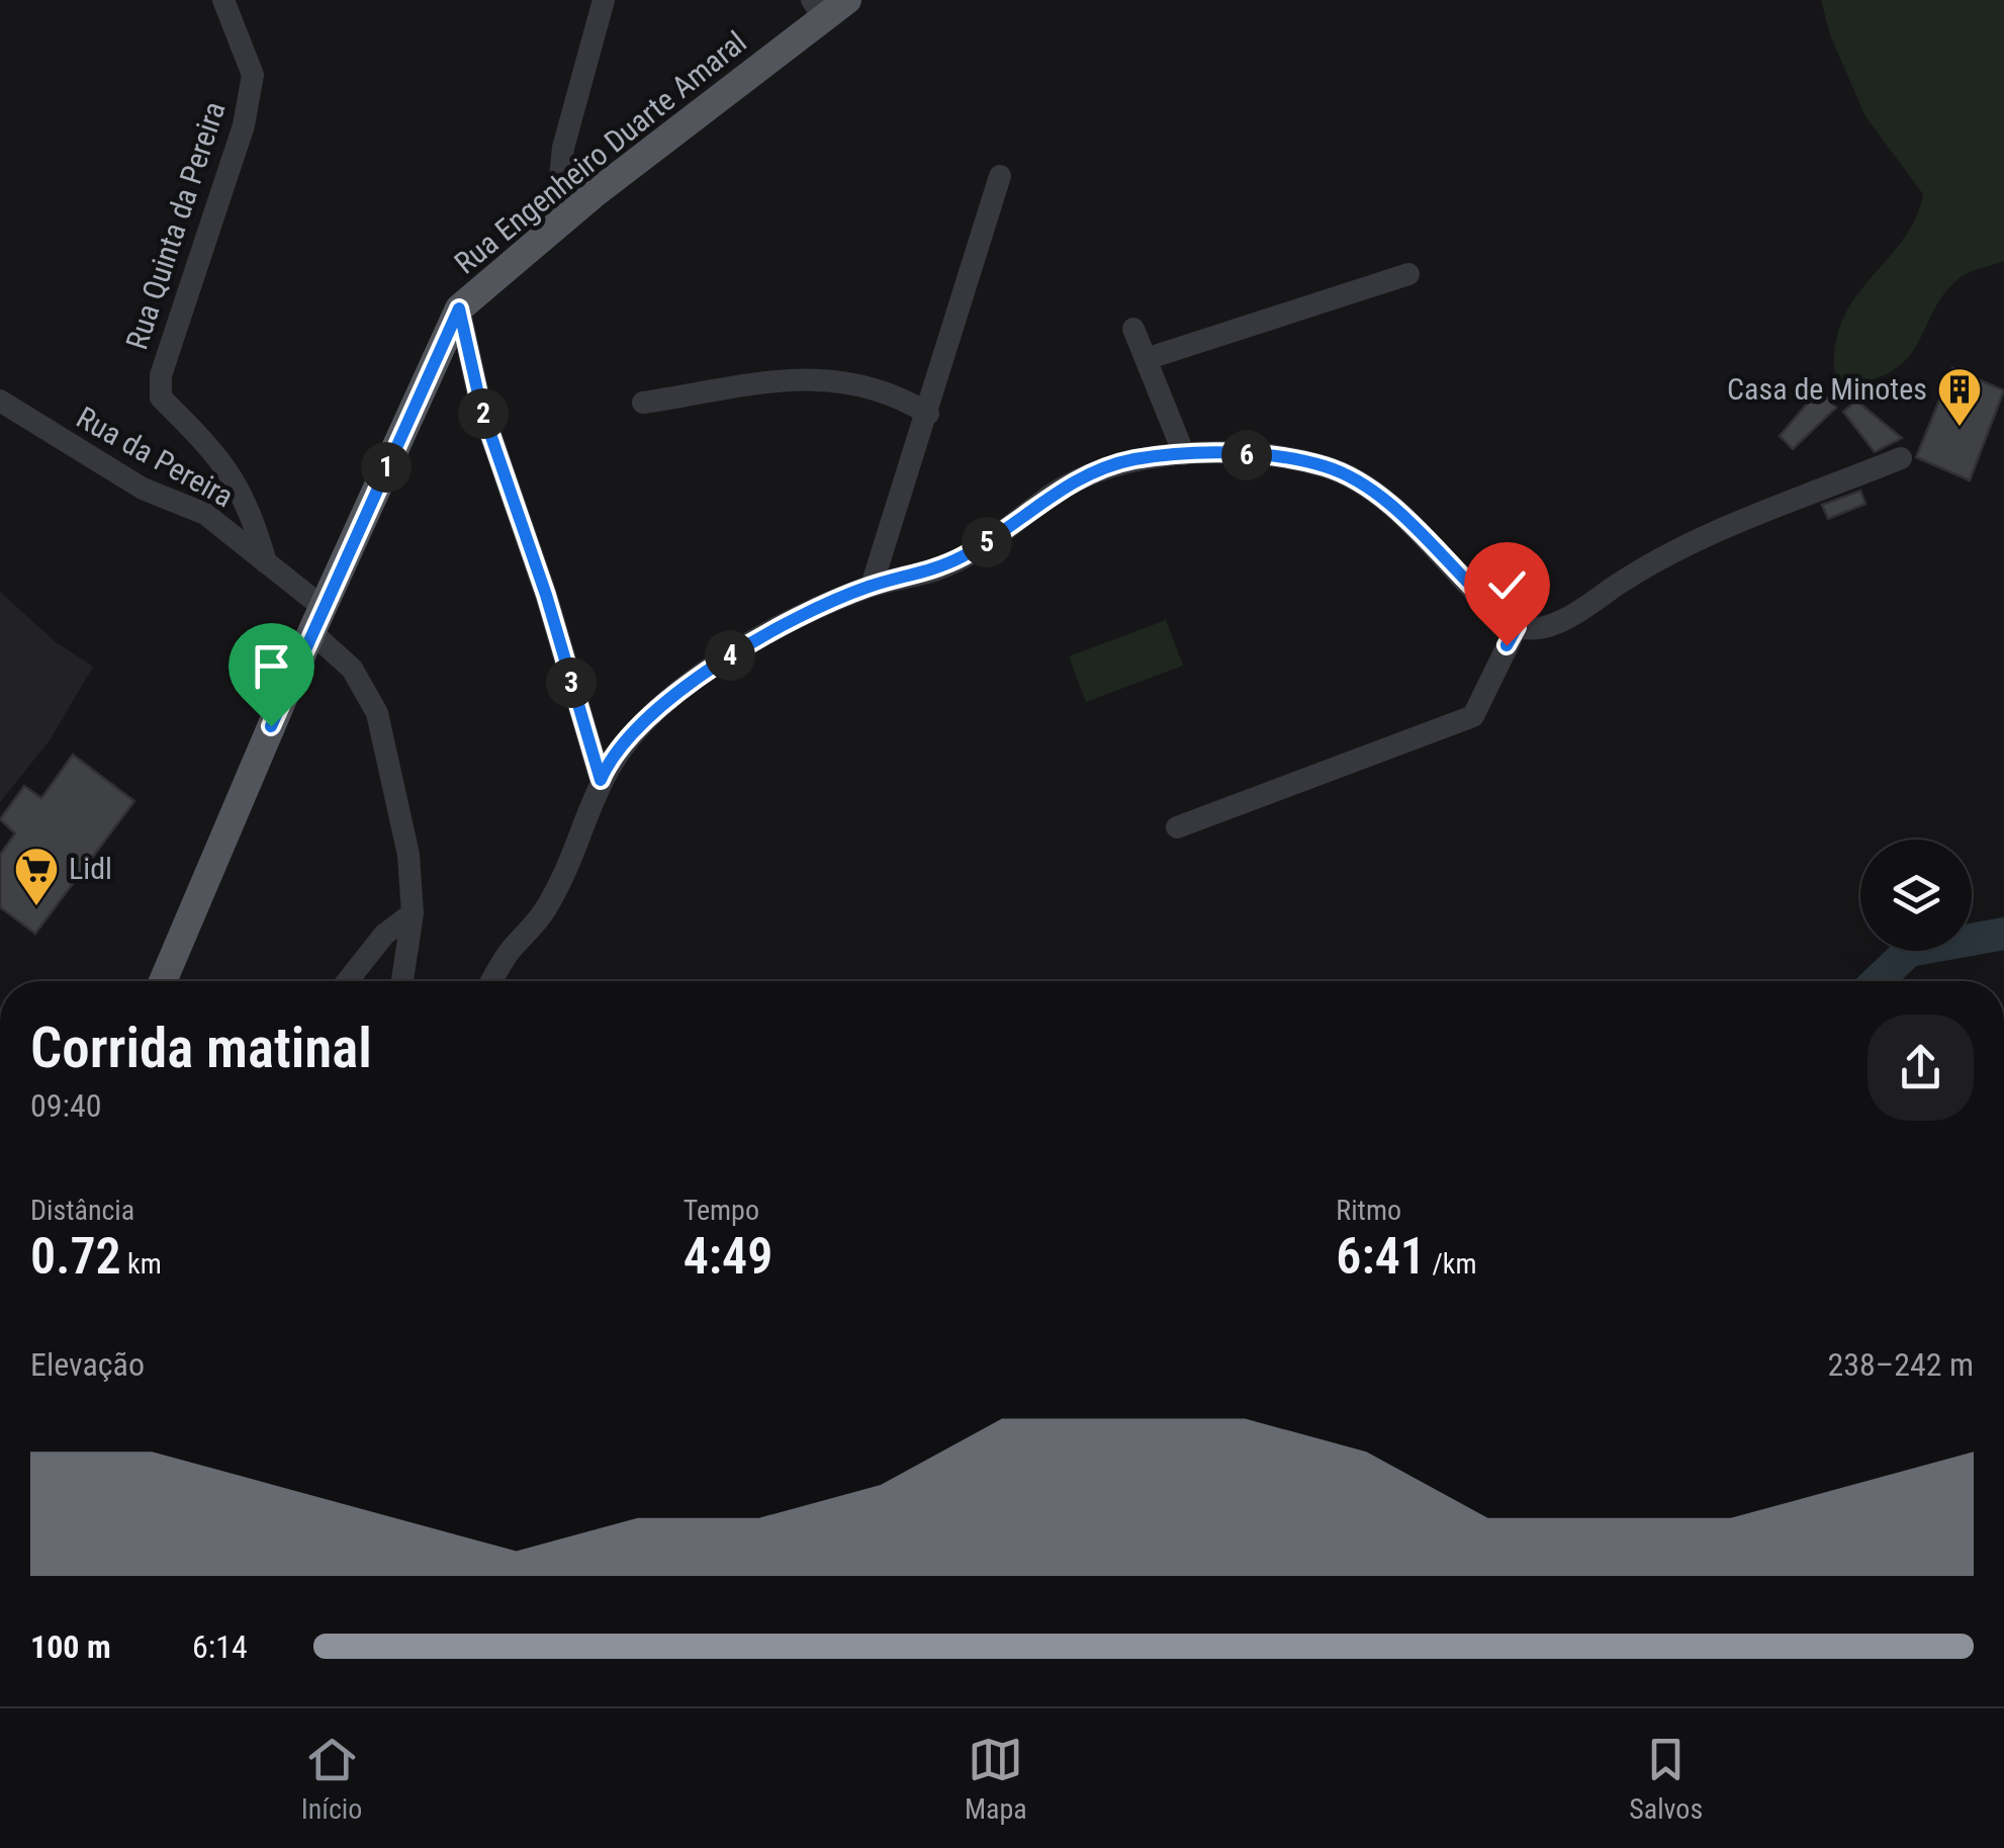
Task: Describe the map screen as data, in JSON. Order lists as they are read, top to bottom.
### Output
{
  "streets": {
    "main road": ["Rua Engenheiro Duarte Amaral"],
    "street": ["Rua Quinta da Pereira", "Rua da Pereira"]
  },
  "crossings": [
    ["Rua Engenheiro Duarte Amaral", "Rua da Pereira"],
    ["Rua Quinta da Pereira", "Rua da Pereira"]
  ],
  "places": {
    "building": ["Casa de Minotes"],
    "supermarket": ["Lidl"]
  },
  "page": {
    "pins": [
      "2",
      "6",
      "1",
      "5",
      "4",
      "3"
    ],
    "heading": ["Corrida matinal", "09:40"],
    "stats": [
      ["Distância", "0.72 km"],
      ["Tempo", "4:49"],
      ["Ritmo", "6:41 /km"]
    ],
    "chart": ["Elevação", "238–242 m"],
    "list": [
      {
        "name": "100 m",
        "note": "6:14"
      }
    ],
    "tabs": ["Início", "Mapa", "Salvos"]
  }
}
